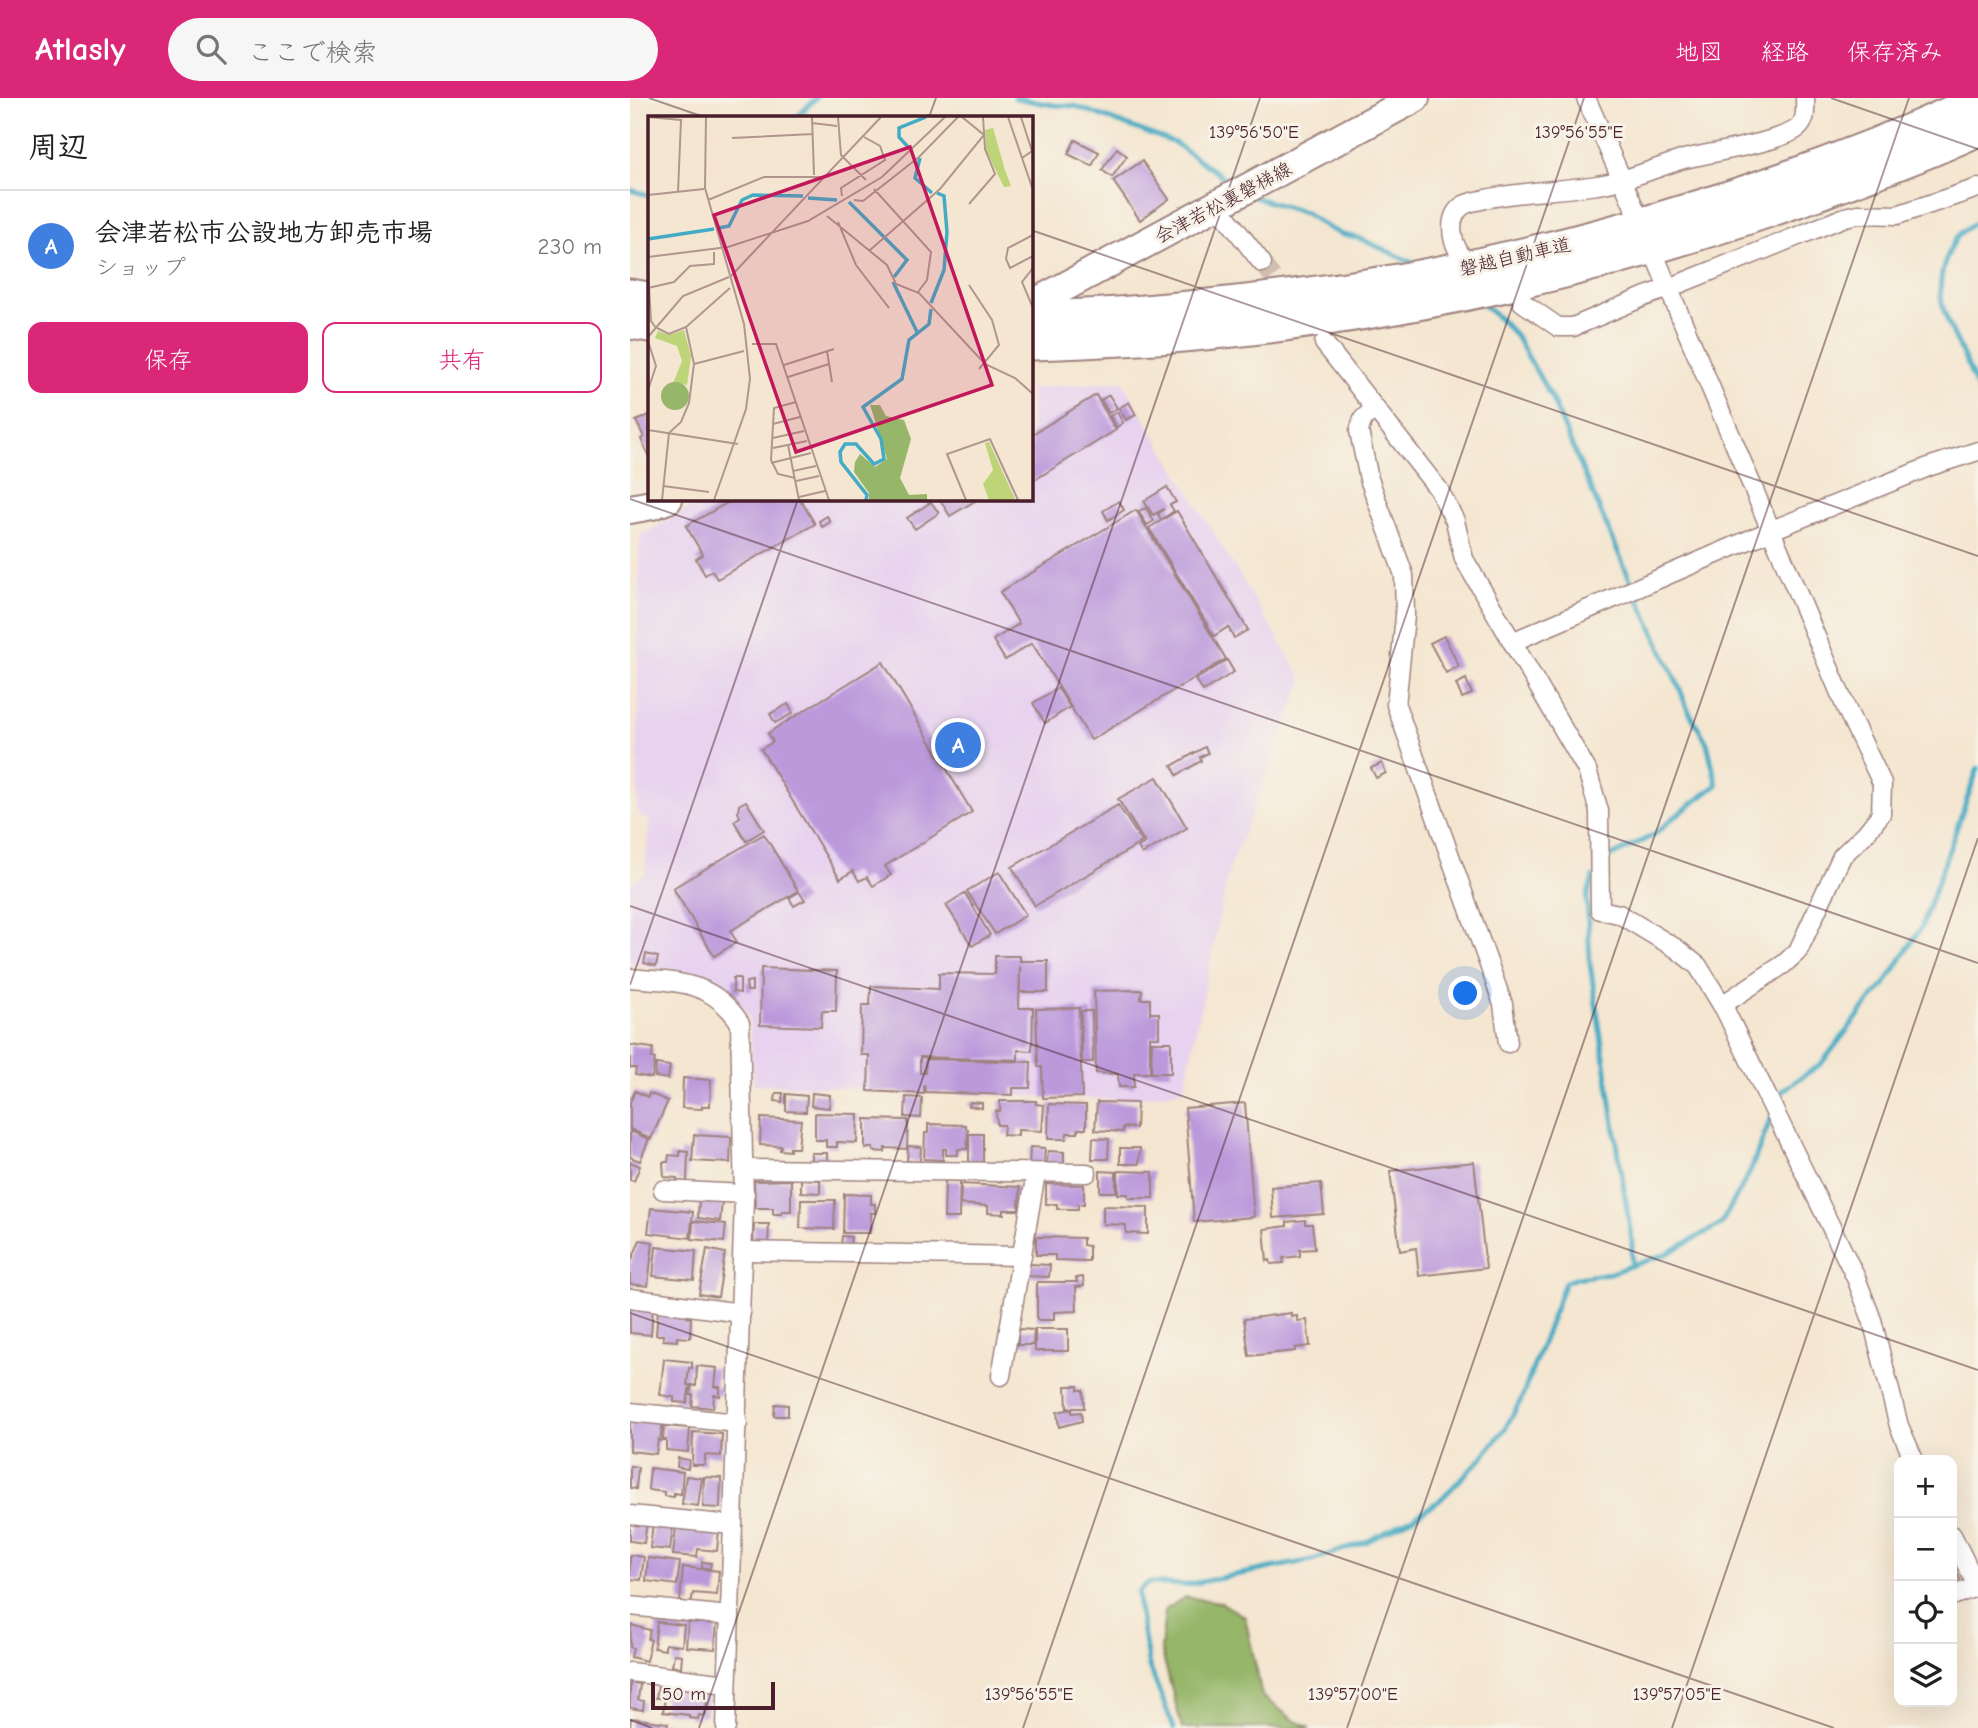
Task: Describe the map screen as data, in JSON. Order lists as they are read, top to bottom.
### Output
{
  "streets": {
    "highway": ["磐越自動車道"],
    "main road": ["会津若松裏磐梯線"]
  },
  "scale_bar": "50 m",
  "page": {
    "header": "Atlasly",
    "search": "ここで検索",
    "nav": ["地図", "経路", "保存済み"],
    "heading": "周辺",
    "list": [
      {
        "mark": "A",
        "name": "会津若松市公設地方卸売市場",
        "note": "ショップ",
        "value": "230 m"
      }
    ],
    "buttons": ["保存", "共有"],
    "pins": "A",
    "map_buttons": ["+", "−"],
    "scale": "50 m"
  },
  "coordinates": [
    "139°56'50\"E",
    "139°56'55\"E",
    "139°57'00\"E",
    "139°57'05\"E"
  ]
}
